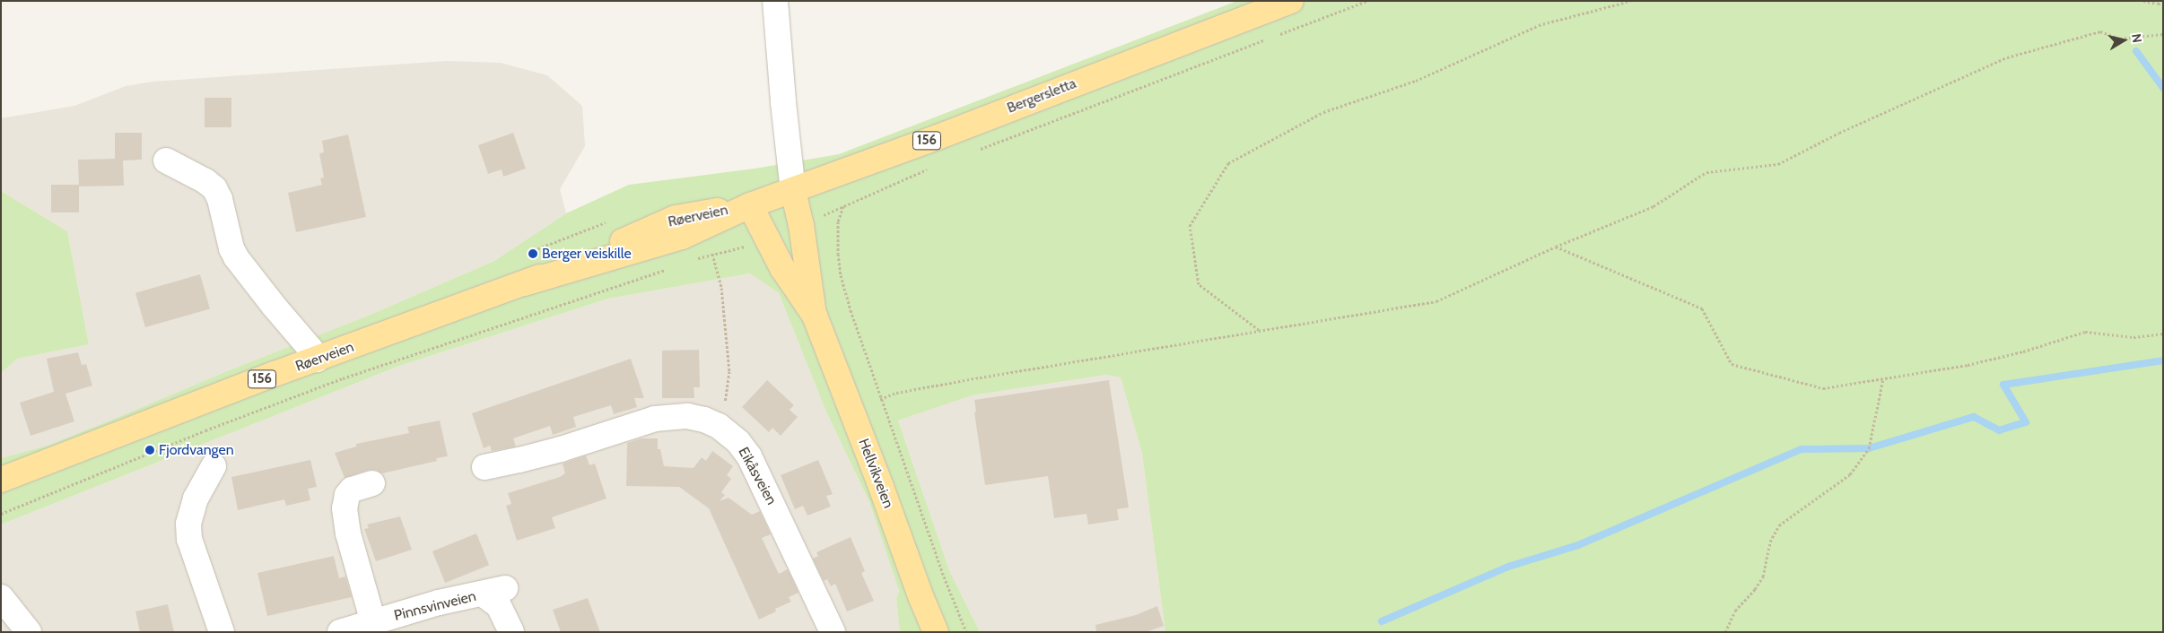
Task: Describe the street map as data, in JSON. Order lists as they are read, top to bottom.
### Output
{
  "streets": {
    "main road": [
      "Bergersletta",
      "156",
      "Røerveien",
      "Hellvikveien"
    ],
    "street": ["Eikåsveien", "Pinnsvinveien"]
  },
  "crossings": [
    ["Bergersletta", "Røerveien"],
    ["Bergersletta", "Hellvikveien"],
    ["Røerveien", "Hellvikveien"]
  ],
  "places": ["Berger veiskille", "Fjordvangen"],
  "north": "right"
}
